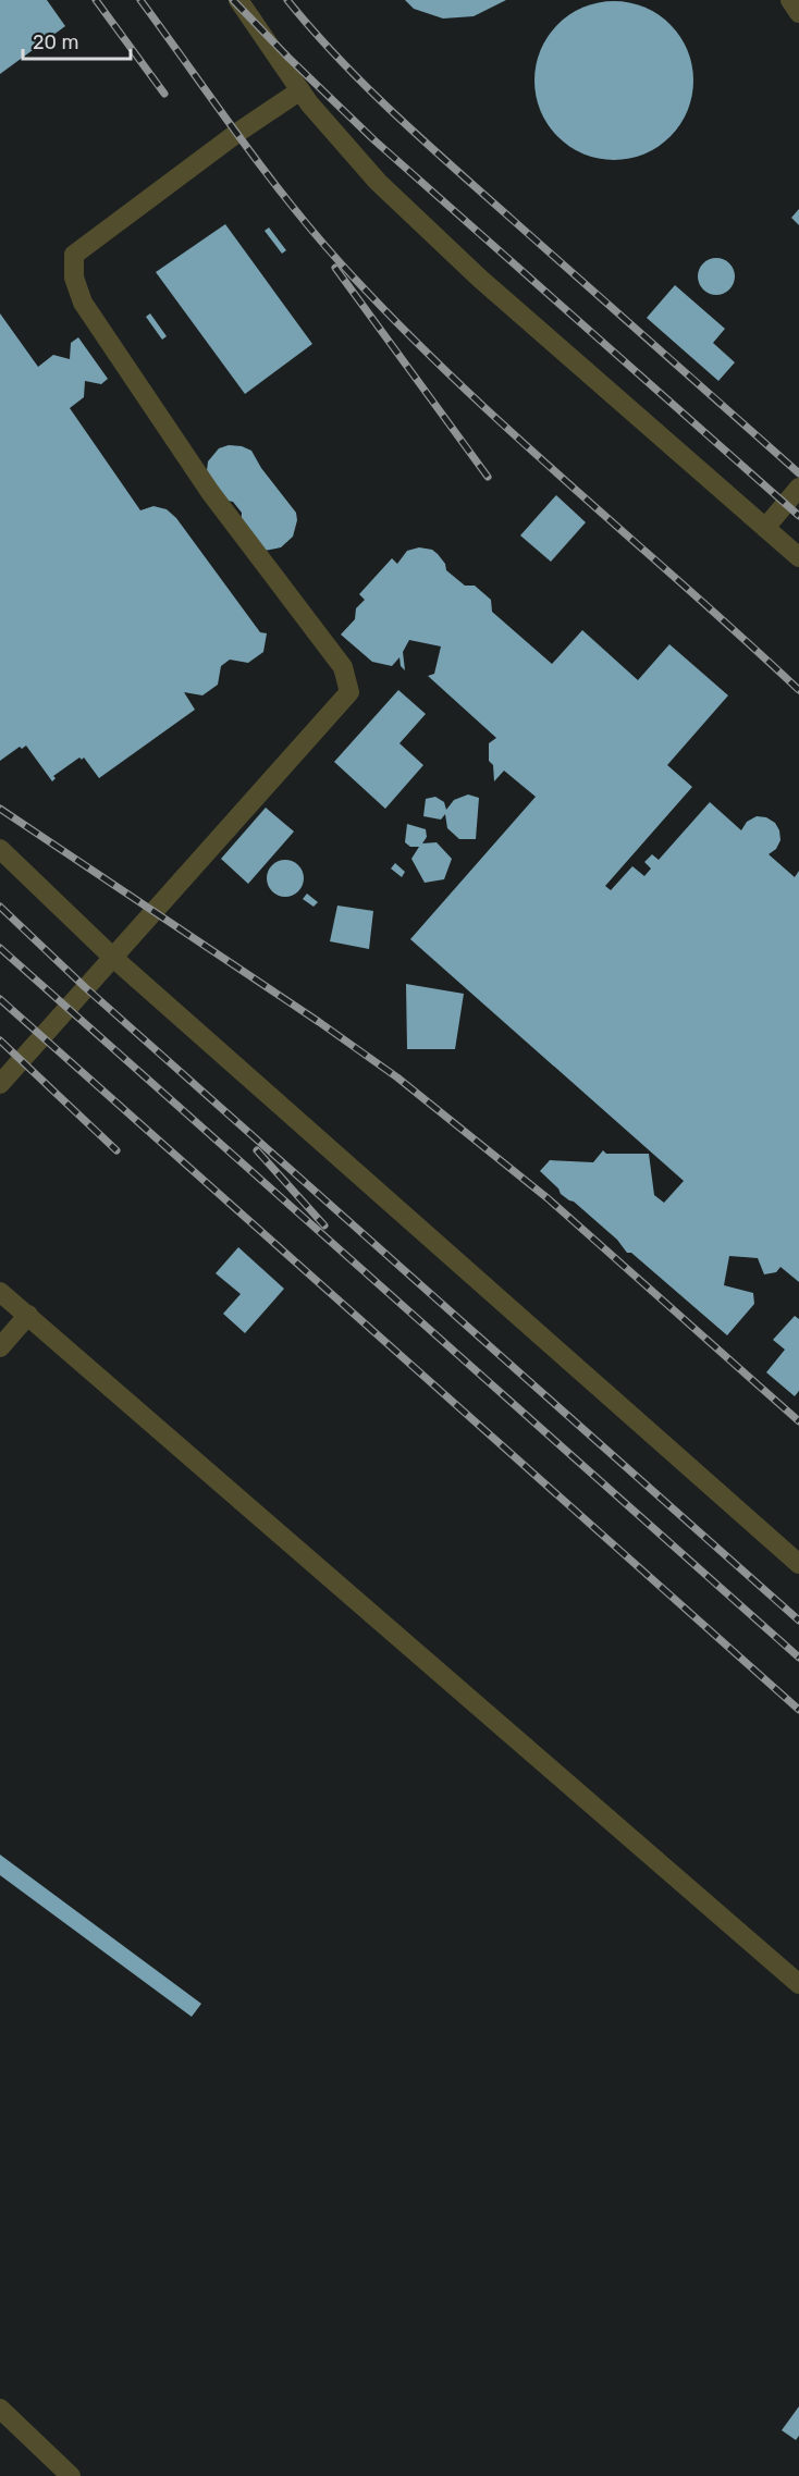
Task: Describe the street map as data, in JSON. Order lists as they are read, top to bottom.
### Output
{
  "scale_bar": "20 m"
}
